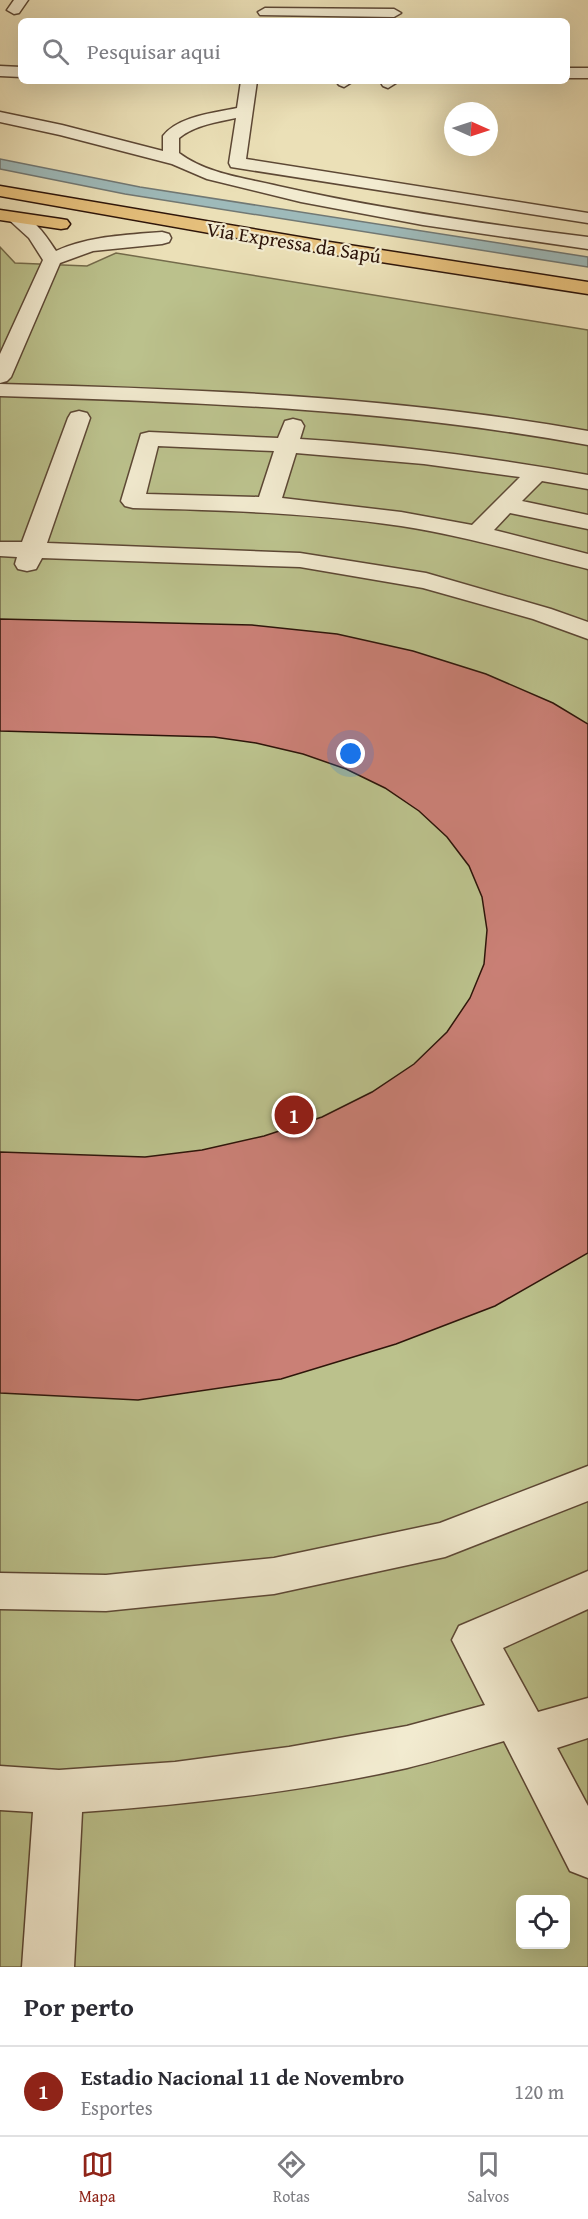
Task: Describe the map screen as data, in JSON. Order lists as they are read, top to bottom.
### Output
{
  "streets": {
    "main road": ["Via Expressa da Sapú"]
  },
  "north": "right",
  "page": {
    "search": "Pesquisar aqui",
    "pins": "1",
    "heading": "Por perto",
    "list": [
      {
        "mark": "1",
        "name": "Estadio Nacional 11 de Novembro",
        "note": "Esportes",
        "value": "120 m"
      }
    ],
    "nav": ["Mapa", "Rotas", "Salvos"]
  }
}
